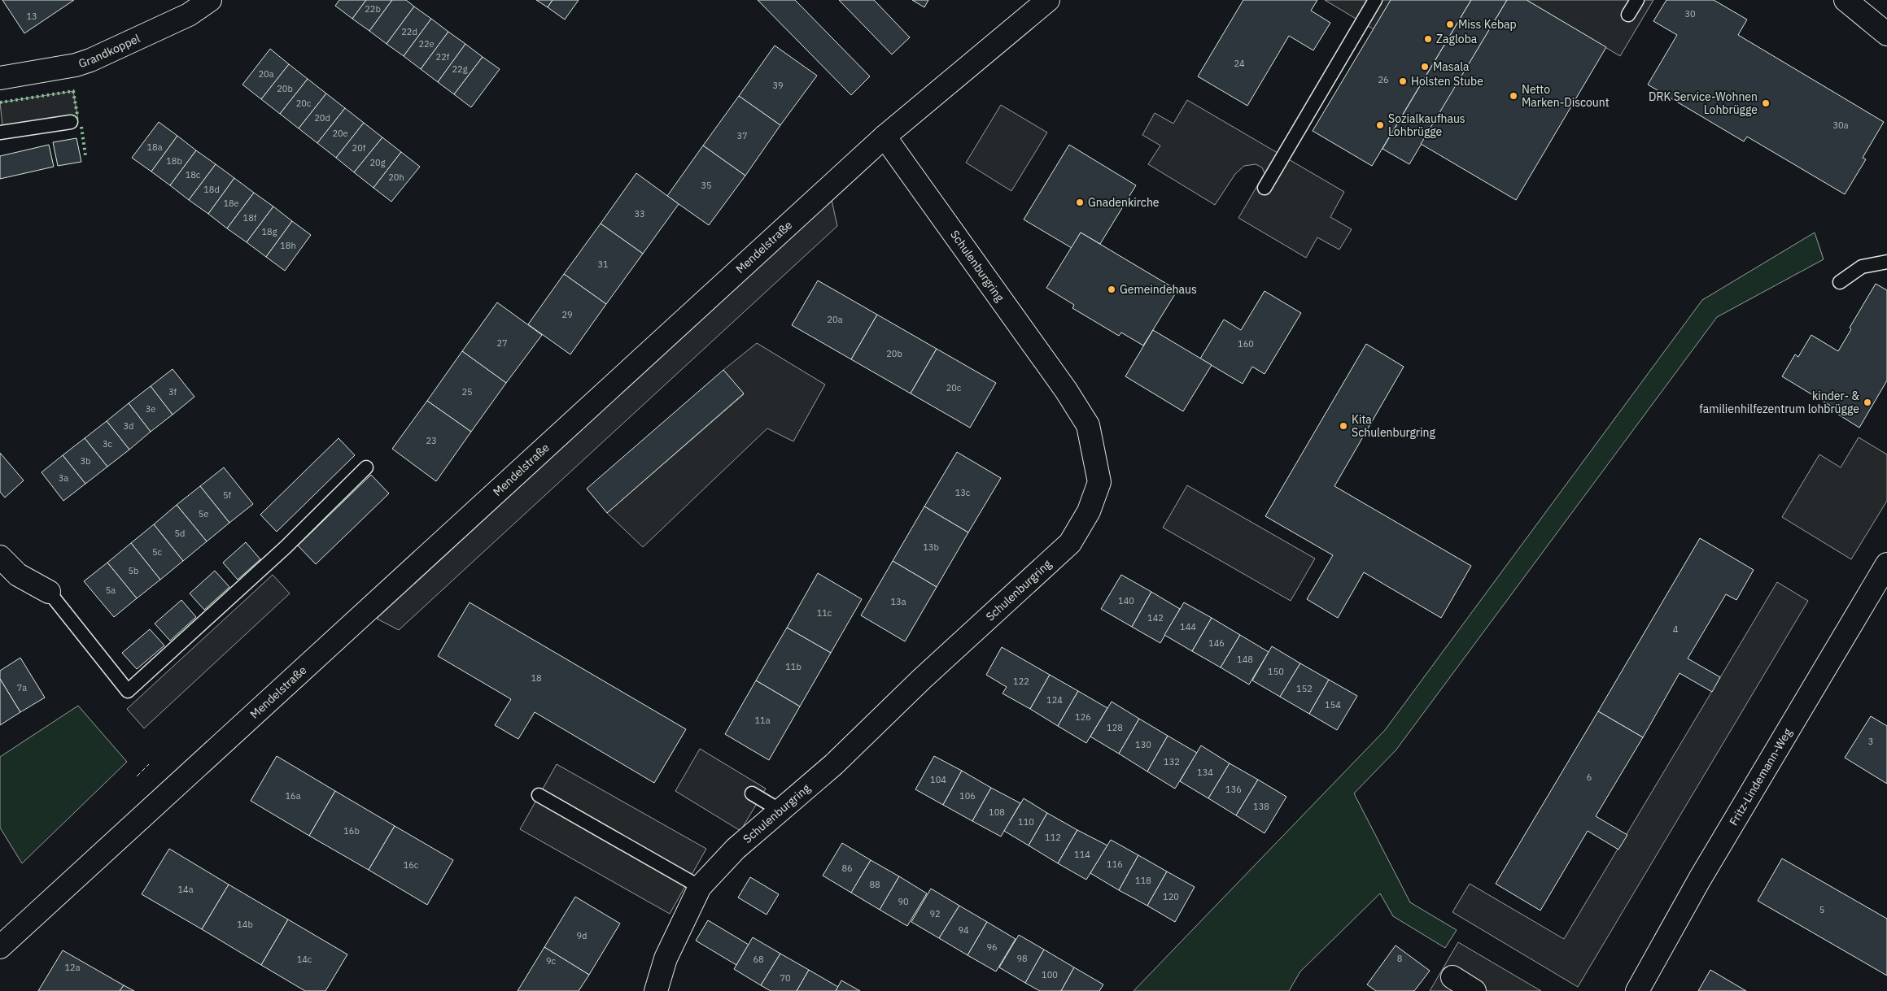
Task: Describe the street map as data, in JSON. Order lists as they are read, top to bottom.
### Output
{
  "streets": {
    "street": [
      "Grandkoppel",
      "Mendelstraße",
      "Schulenburgring",
      "Fritz-Lindemann-Weg"
    ]
  },
  "crossings": [
    ["Mendelstraße", "Schulenburgring"]
  ],
  "places": [
    "Miss Kebap",
    "Zagloba",
    "Masala",
    "Holsten Stube",
    "Netto Marken-Discount",
    "DRK Service-Wohnen Lohbrügge",
    "Sozialkaufhaus Lohbrügge",
    "Gnadenkirche",
    "Gemeindehaus",
    "kinder- & familienhilfezentrum lohbrügge",
    "Kita Schulenburgring"
  ],
  "house_numbers": [
    "22b",
    "30",
    "13",
    "22d",
    "22e",
    "22f",
    "24",
    "22g",
    "20a",
    "26",
    "39",
    "20b",
    "20c",
    "20d",
    "30a",
    "20e",
    "37",
    "18a",
    "20f",
    "18b",
    "20g",
    "18c",
    "20h",
    "35",
    "18d",
    "18e",
    "33",
    "18f",
    "18g",
    "18h",
    "31",
    "29",
    "20a",
    "27",
    "160",
    "20b",
    "20c",
    "3f",
    "25",
    "3e",
    "3d",
    "23",
    "3c",
    "3b",
    "3a",
    "13c",
    "5f",
    "5e",
    "5d",
    "13b",
    "5c",
    "5b",
    "5a",
    "140",
    "13a",
    "11c",
    "142",
    "144",
    "4",
    "146",
    "148",
    "11b",
    "150",
    "18",
    "122",
    "7a",
    "152",
    "124",
    "154",
    "126",
    "11a",
    "128",
    "3",
    "130",
    "132",
    "134",
    "6",
    "104",
    "136",
    "16a",
    "106",
    "138",
    "108",
    "110",
    "16b",
    "112",
    "114",
    "116",
    "16c",
    "86",
    "118",
    "88",
    "14a",
    "120",
    "90",
    "5",
    "92",
    "14b",
    "94",
    "9d",
    "96",
    "98",
    "8",
    "14c",
    "68",
    "9c",
    "12a",
    "100",
    "70"
  ]
}
